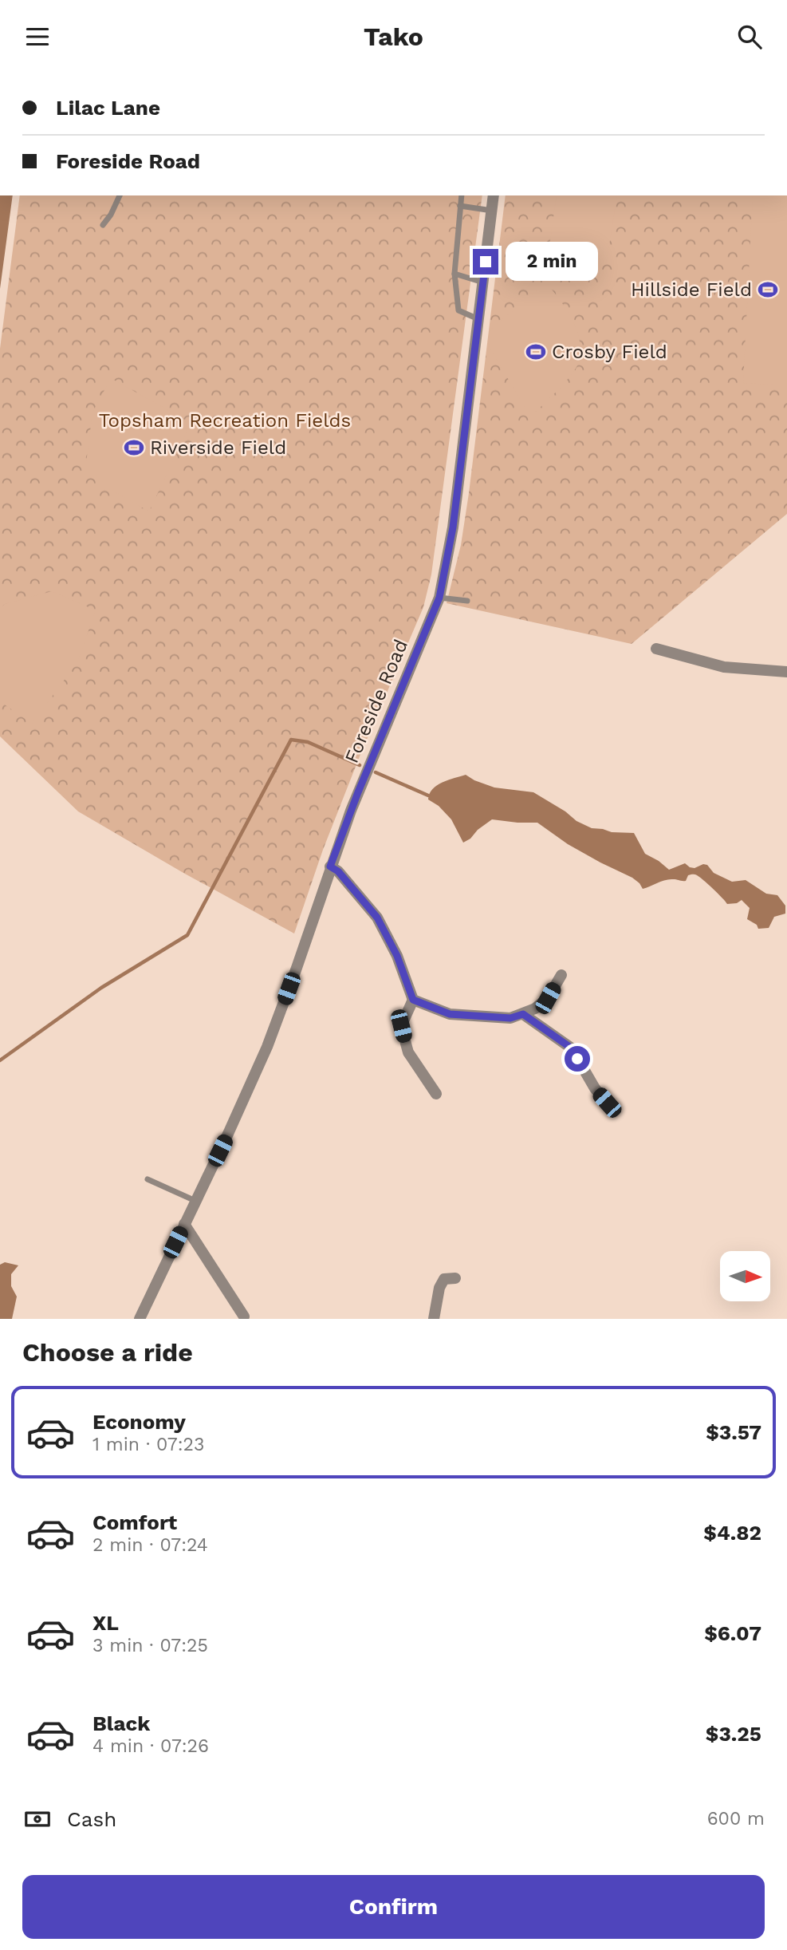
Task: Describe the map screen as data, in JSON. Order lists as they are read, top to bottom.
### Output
{
  "streets": {
    "street": ["Foreside Road"]
  },
  "parks": ["Topsham Recreation Fields"],
  "places": {
    "sports": ["Hillside Field", "Crosby Field", "Riverside Field"]
  },
  "north": "right",
  "page": {
    "header": "Tako",
    "banner": ["Lilac Lane", "Foreside Road"],
    "bubble": "2 min",
    "heading": "Choose a ride",
    "list": [
      {
        "name": "Economy",
        "note": "1 min · 07:23",
        "value": "$3.57"
      },
      {
        "name": "Comfort",
        "note": "2 min · 07:24",
        "value": "$4.82"
      },
      {
        "name": "XL",
        "note": "3 min · 07:25",
        "value": "$6.07"
      },
      {
        "name": "Black",
        "note": "4 min · 07:26",
        "value": "$3.25"
      }
    ],
    "pay": ["Cash", "600 m"],
    "buttons": "Confirm"
  }
}
